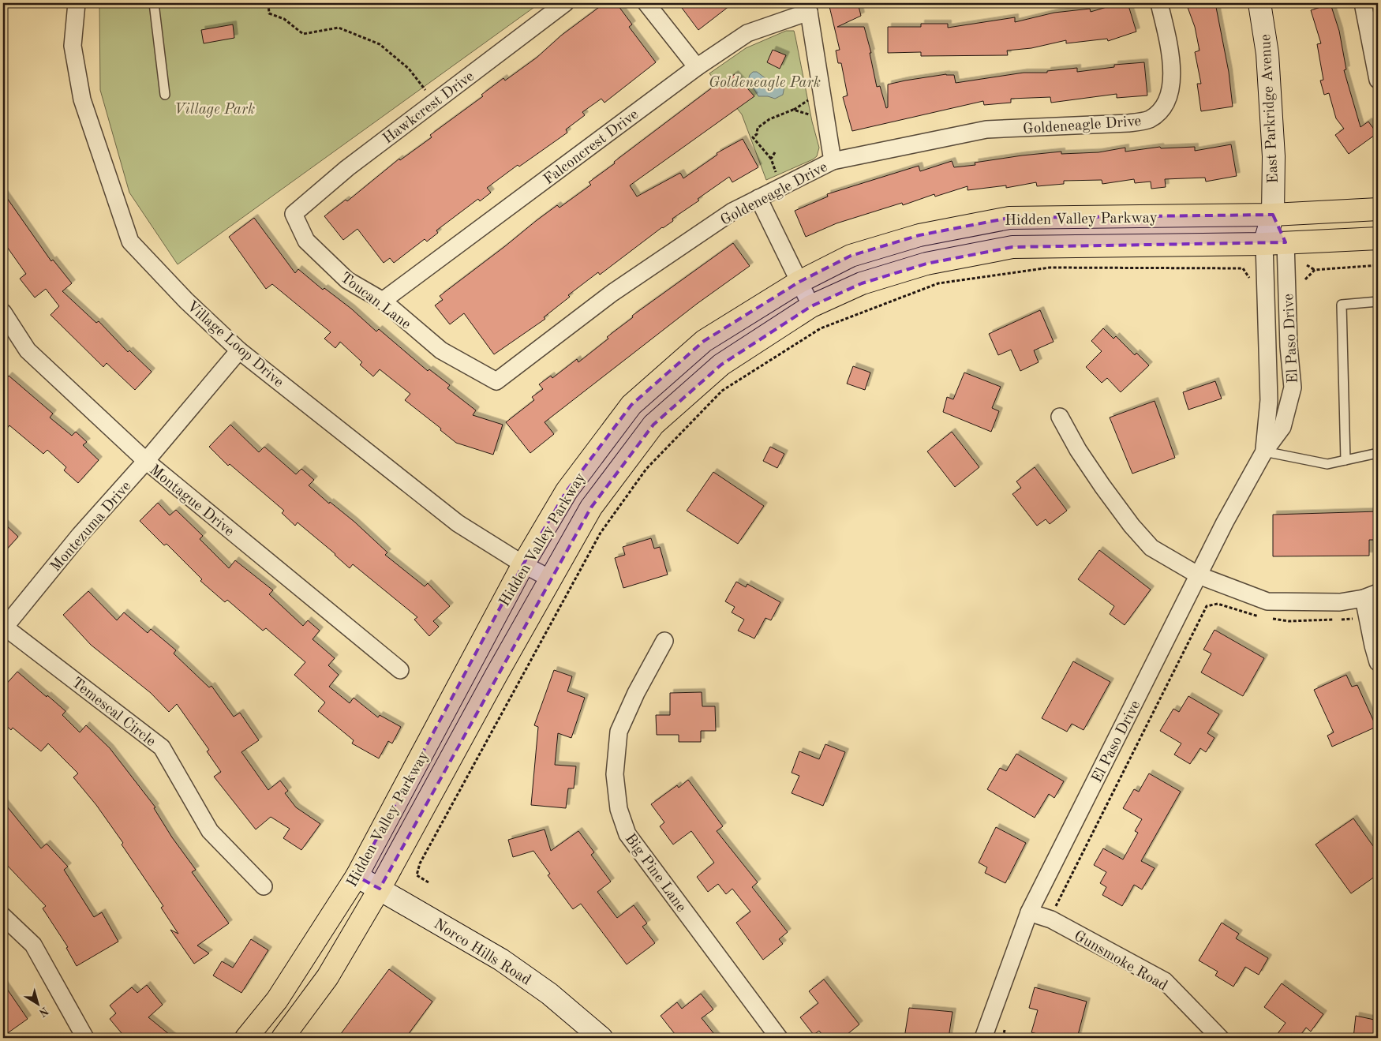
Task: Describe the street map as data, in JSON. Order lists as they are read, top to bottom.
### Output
{
  "streets": {
    "main road": ["Hidden Valley Parkway"],
    "street": [
      "Hawkcrest Drive",
      "East Parkridge Avenue",
      "Goldeneagle Drive",
      "Falconcrest Drive",
      "Toucan Lane",
      "El Paso Drive",
      "Village Loop Drive",
      "Montague Drive",
      "Montezuma Drive",
      "Temescal Circle",
      "Big Pine Lane",
      "Norco Hills Road",
      "Gunsmoke Road"
    ]
  },
  "crossings": [
    ["Hawkcrest Drive", "Toucan Lane"],
    ["East Parkridge Avenue", "Hidden Valley Parkway"],
    ["East Parkridge Avenue", "El Paso Drive"],
    ["Goldeneagle Drive", "Toucan Lane"],
    ["Falconcrest Drive", "Toucan Lane"],
    ["Hidden Valley Parkway", "El Paso Drive"],
    ["Hidden Valley Parkway", "Village Loop Drive"],
    ["Hidden Valley Parkway", "Norco Hills Road"],
    ["El Paso Drive", "Gunsmoke Road"],
    ["Village Loop Drive", "Montezuma Drive"],
    ["Montague Drive", "Montezuma Drive"],
    ["Montezuma Drive", "Temescal Circle"]
  ],
  "parks": ["Goldeneagle Park", "Village Park"],
  "north": "bottom right"
}
